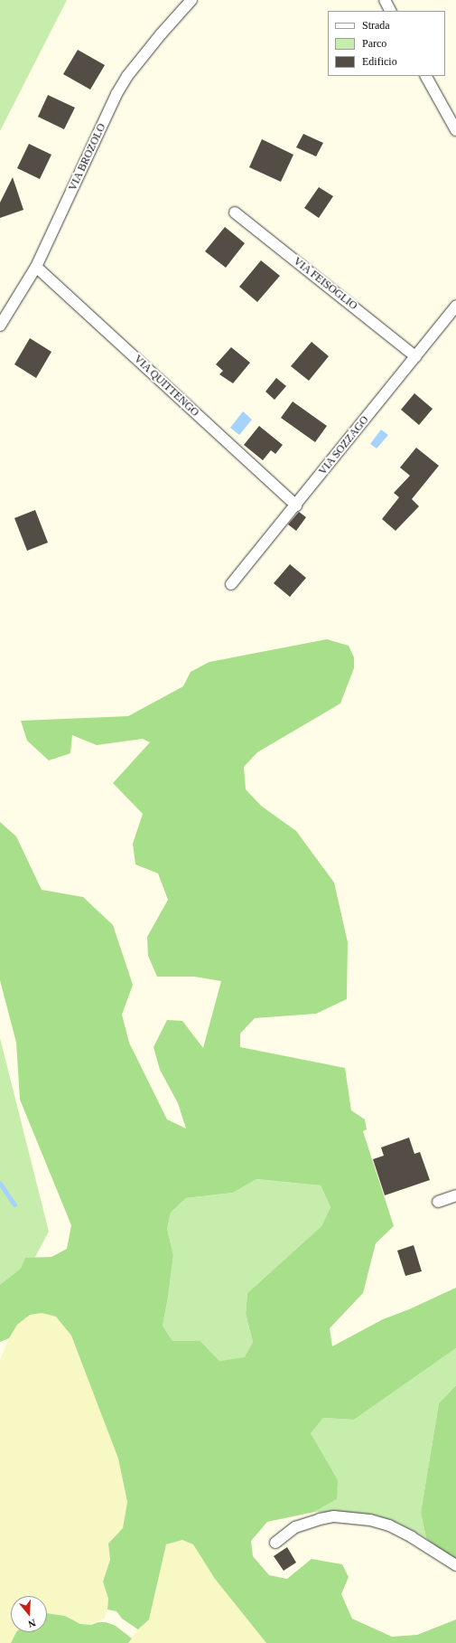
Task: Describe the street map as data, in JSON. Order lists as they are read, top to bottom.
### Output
{
  "streets": {
    "street": [
      "VIA BROZOLO",
      "VIA FEISOGLIO",
      "VIA QUITTENGO",
      "VIA SOZZAGO"
    ]
  },
  "crossings": [
    ["VIA BROZOLO", "VIA QUITTENGO"],
    ["VIA FEISOGLIO", "VIA SOZZAGO"],
    ["VIA QUITTENGO", "VIA SOZZAGO"]
  ],
  "legend": ["Strada", "Parco", "Edificio"],
  "north": "bottom"
}
